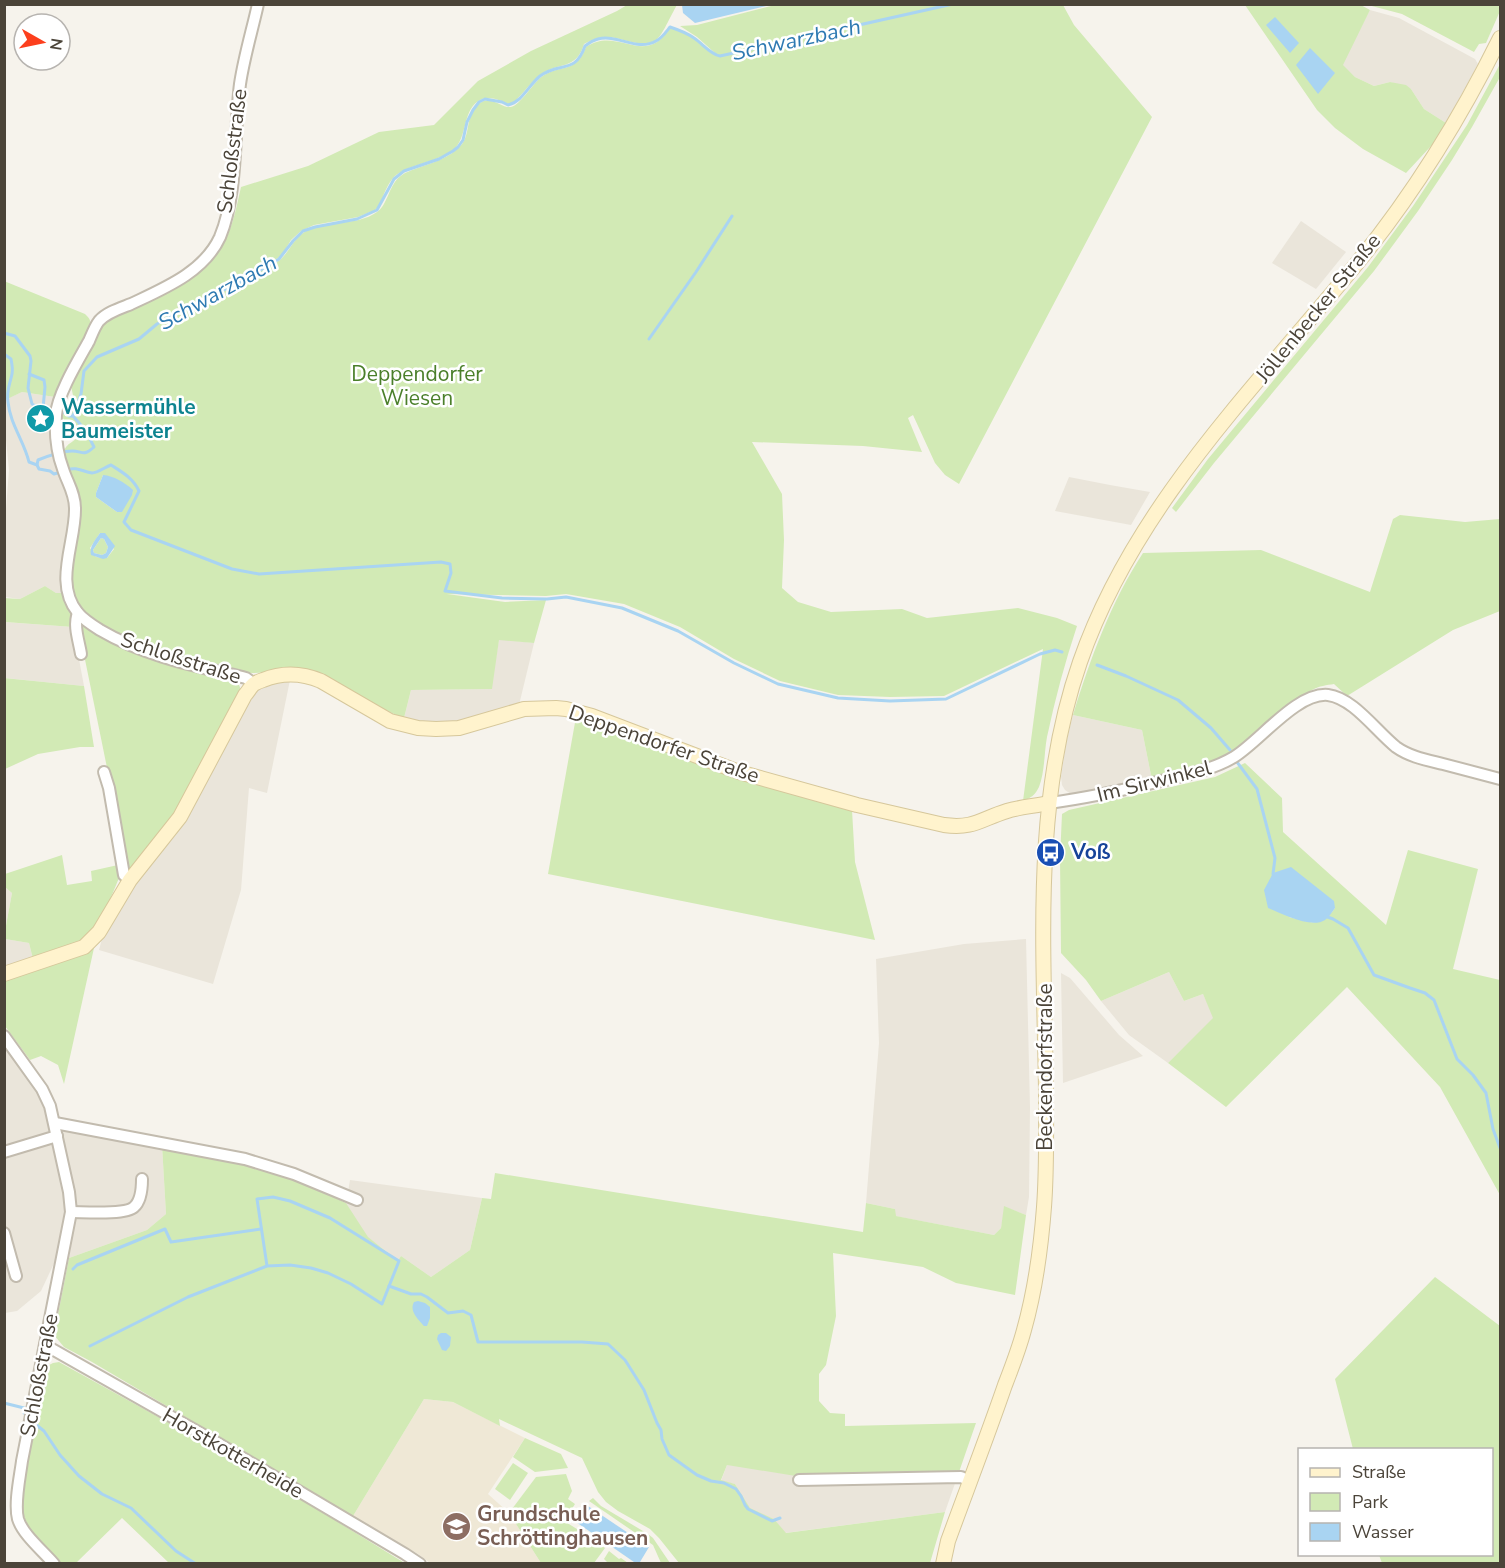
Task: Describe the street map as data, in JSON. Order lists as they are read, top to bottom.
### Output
{
  "streets": {
    "street": [
      "Schloßstraße",
      "Jöllenbecker Straße",
      "Deppendorfer Straße",
      "Im Sirwinkel",
      "Beckendorfstraße",
      "Horstkotterheide"
    ]
  },
  "crossings": [
    ["Schloßstraße", "Deppendorfer Straße"],
    ["Schloßstraße", "Horstkotterheide"],
    ["Jöllenbecker Straße", "Beckendorfstraße"],
    ["Deppendorfer Straße", "Im Sirwinkel"],
    ["Deppendorfer Straße", "Beckendorfstraße"],
    ["Im Sirwinkel", "Beckendorfstraße"]
  ],
  "water": ["Schwarzbach"],
  "parks": ["Deppendorfer Wiesen"],
  "places": {
    "place": ["Wassermühle Baumeister"],
    "bus stop": ["Voß"],
    "school or university": ["Grundschule Schröttinghausen"]
  },
  "legend": ["Straße", "Park", "Wasser"],
  "north": "right"
}
